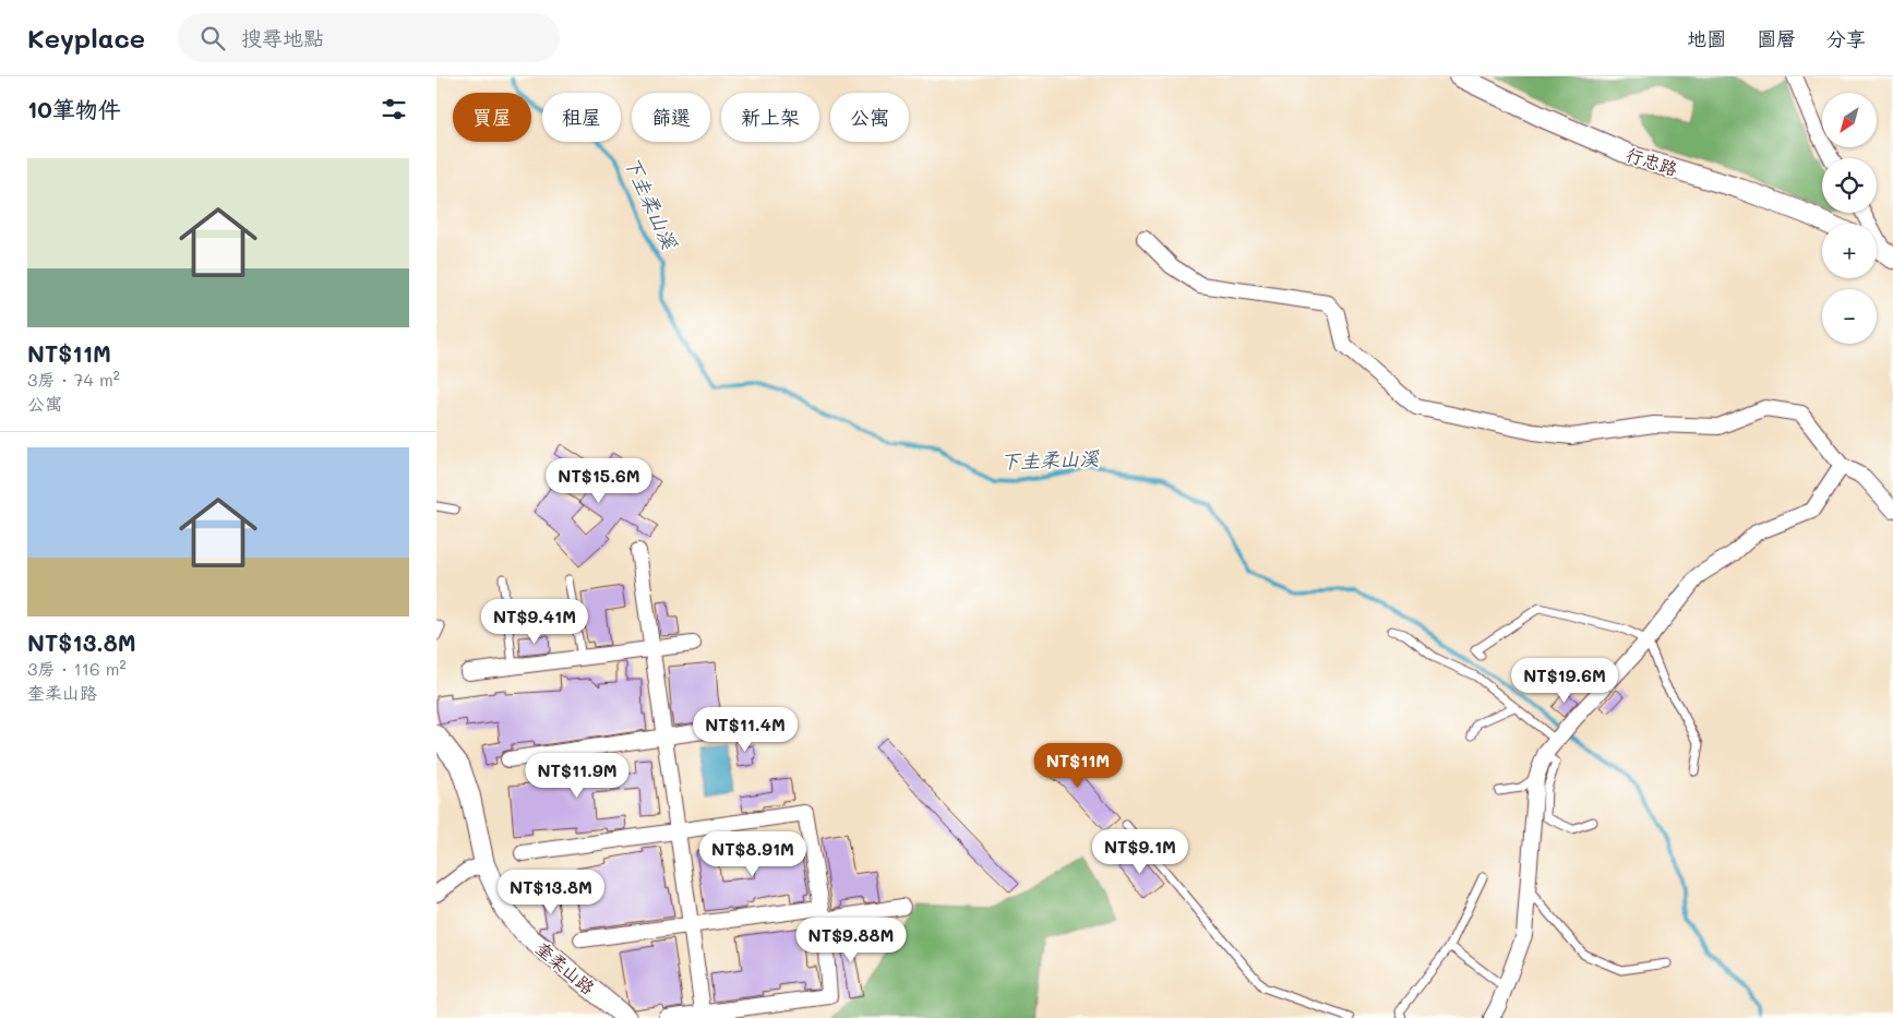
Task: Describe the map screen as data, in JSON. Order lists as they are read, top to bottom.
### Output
{
  "streets": {
    "street": ["行忠路", "奎柔山路"]
  },
  "water": ["下圭柔山溪"],
  "north": "bottom left",
  "page": {
    "header": "Keyplace",
    "search": "搜尋地點",
    "nav": ["地圖", "圖層", "分享"],
    "heading": "10筆物件",
    "map_buttons": ["+", "−"],
    "chip": [
      "買屋",
      "租屋",
      "篩選",
      "新上架",
      "公寓"
    ],
    "list": [
      {
        "name": "NT$11M",
        "note": "3房 · 74 m² · 公寓"
      },
      {
        "name": "NT$13.8M",
        "note": "3房 · 116 m² · 奎柔山路"
      }
    ],
    "price": [
      "NT$15.6M",
      "NT$9.41M",
      "NT$19.6M",
      "NT$11.4M",
      "NT$11M",
      "NT$11.9M",
      "NT$9.1M",
      "NT$8.91M",
      "NT$13.8M",
      "NT$9.88M"
    ]
  }
}
